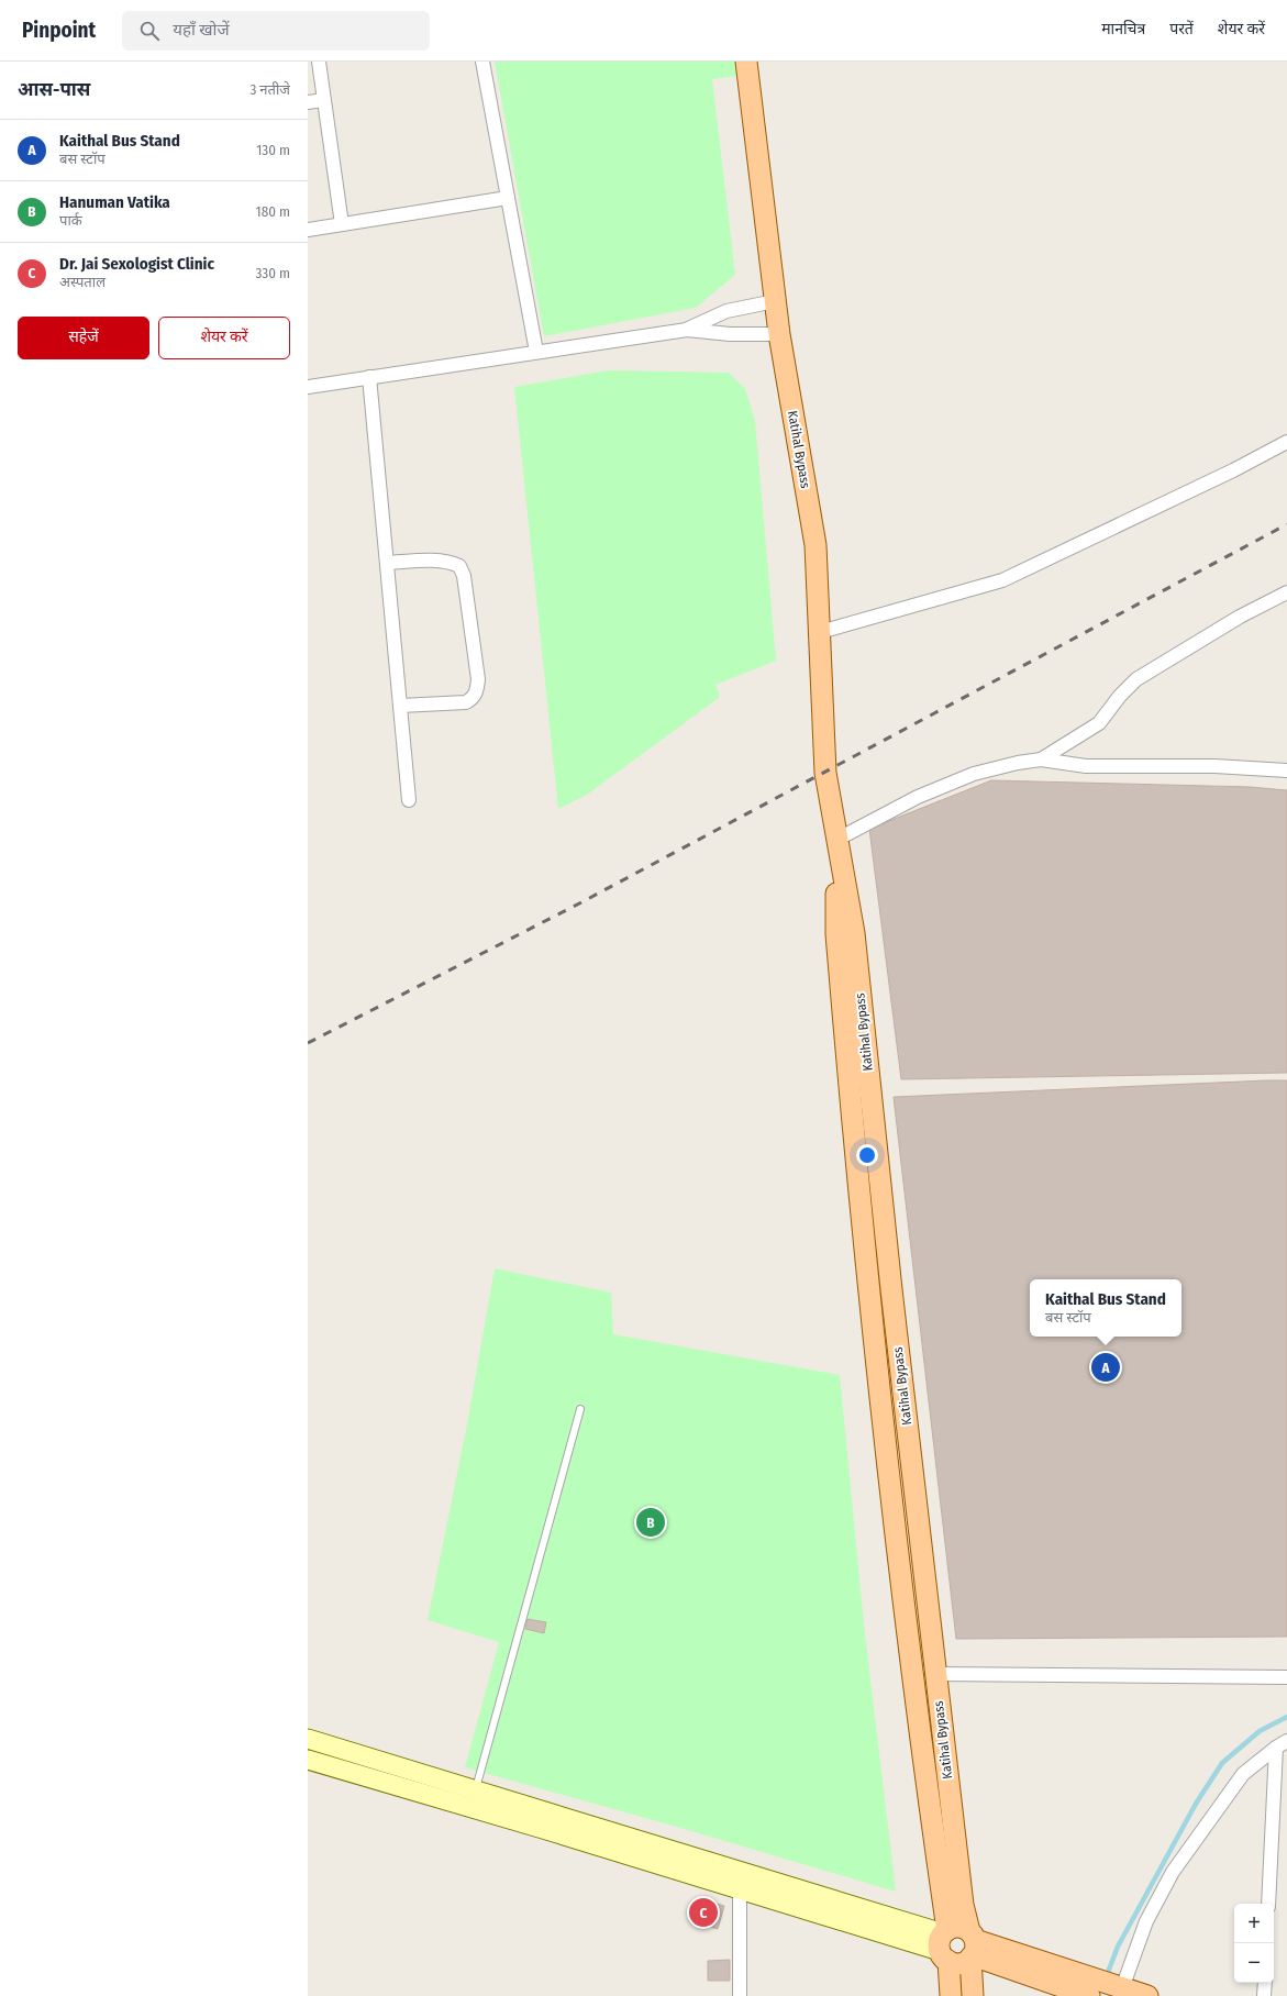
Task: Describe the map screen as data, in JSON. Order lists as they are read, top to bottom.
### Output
{
  "streets": {
    "main road": ["Katihal Bypass"]
  },
  "page": {
    "header": "Pinpoint",
    "search": "यहाँ खोजें",
    "nav": ["मानचित्र", "परतें", "शेयर करें"],
    "heading": ["आस-पास", "3 नतीजे"],
    "list": [
      {
        "mark": "A",
        "name": "Kaithal Bus Stand",
        "note": "बस स्टॉप",
        "value": "130 m"
      },
      {
        "mark": "B",
        "name": "Hanuman Vatika",
        "note": "पार्क",
        "value": "180 m"
      },
      {
        "mark": "C",
        "name": "Dr. Jai Sexologist Clinic",
        "note": "अस्पताल",
        "value": "330 m"
      }
    ],
    "buttons": ["सहेजें", "शेयर करें"],
    "popup": ["Kaithal Bus Stand", "बस स्टॉप"],
    "pins": ["A", "B", "C"],
    "map_buttons": ["+", "−"]
  }
}
